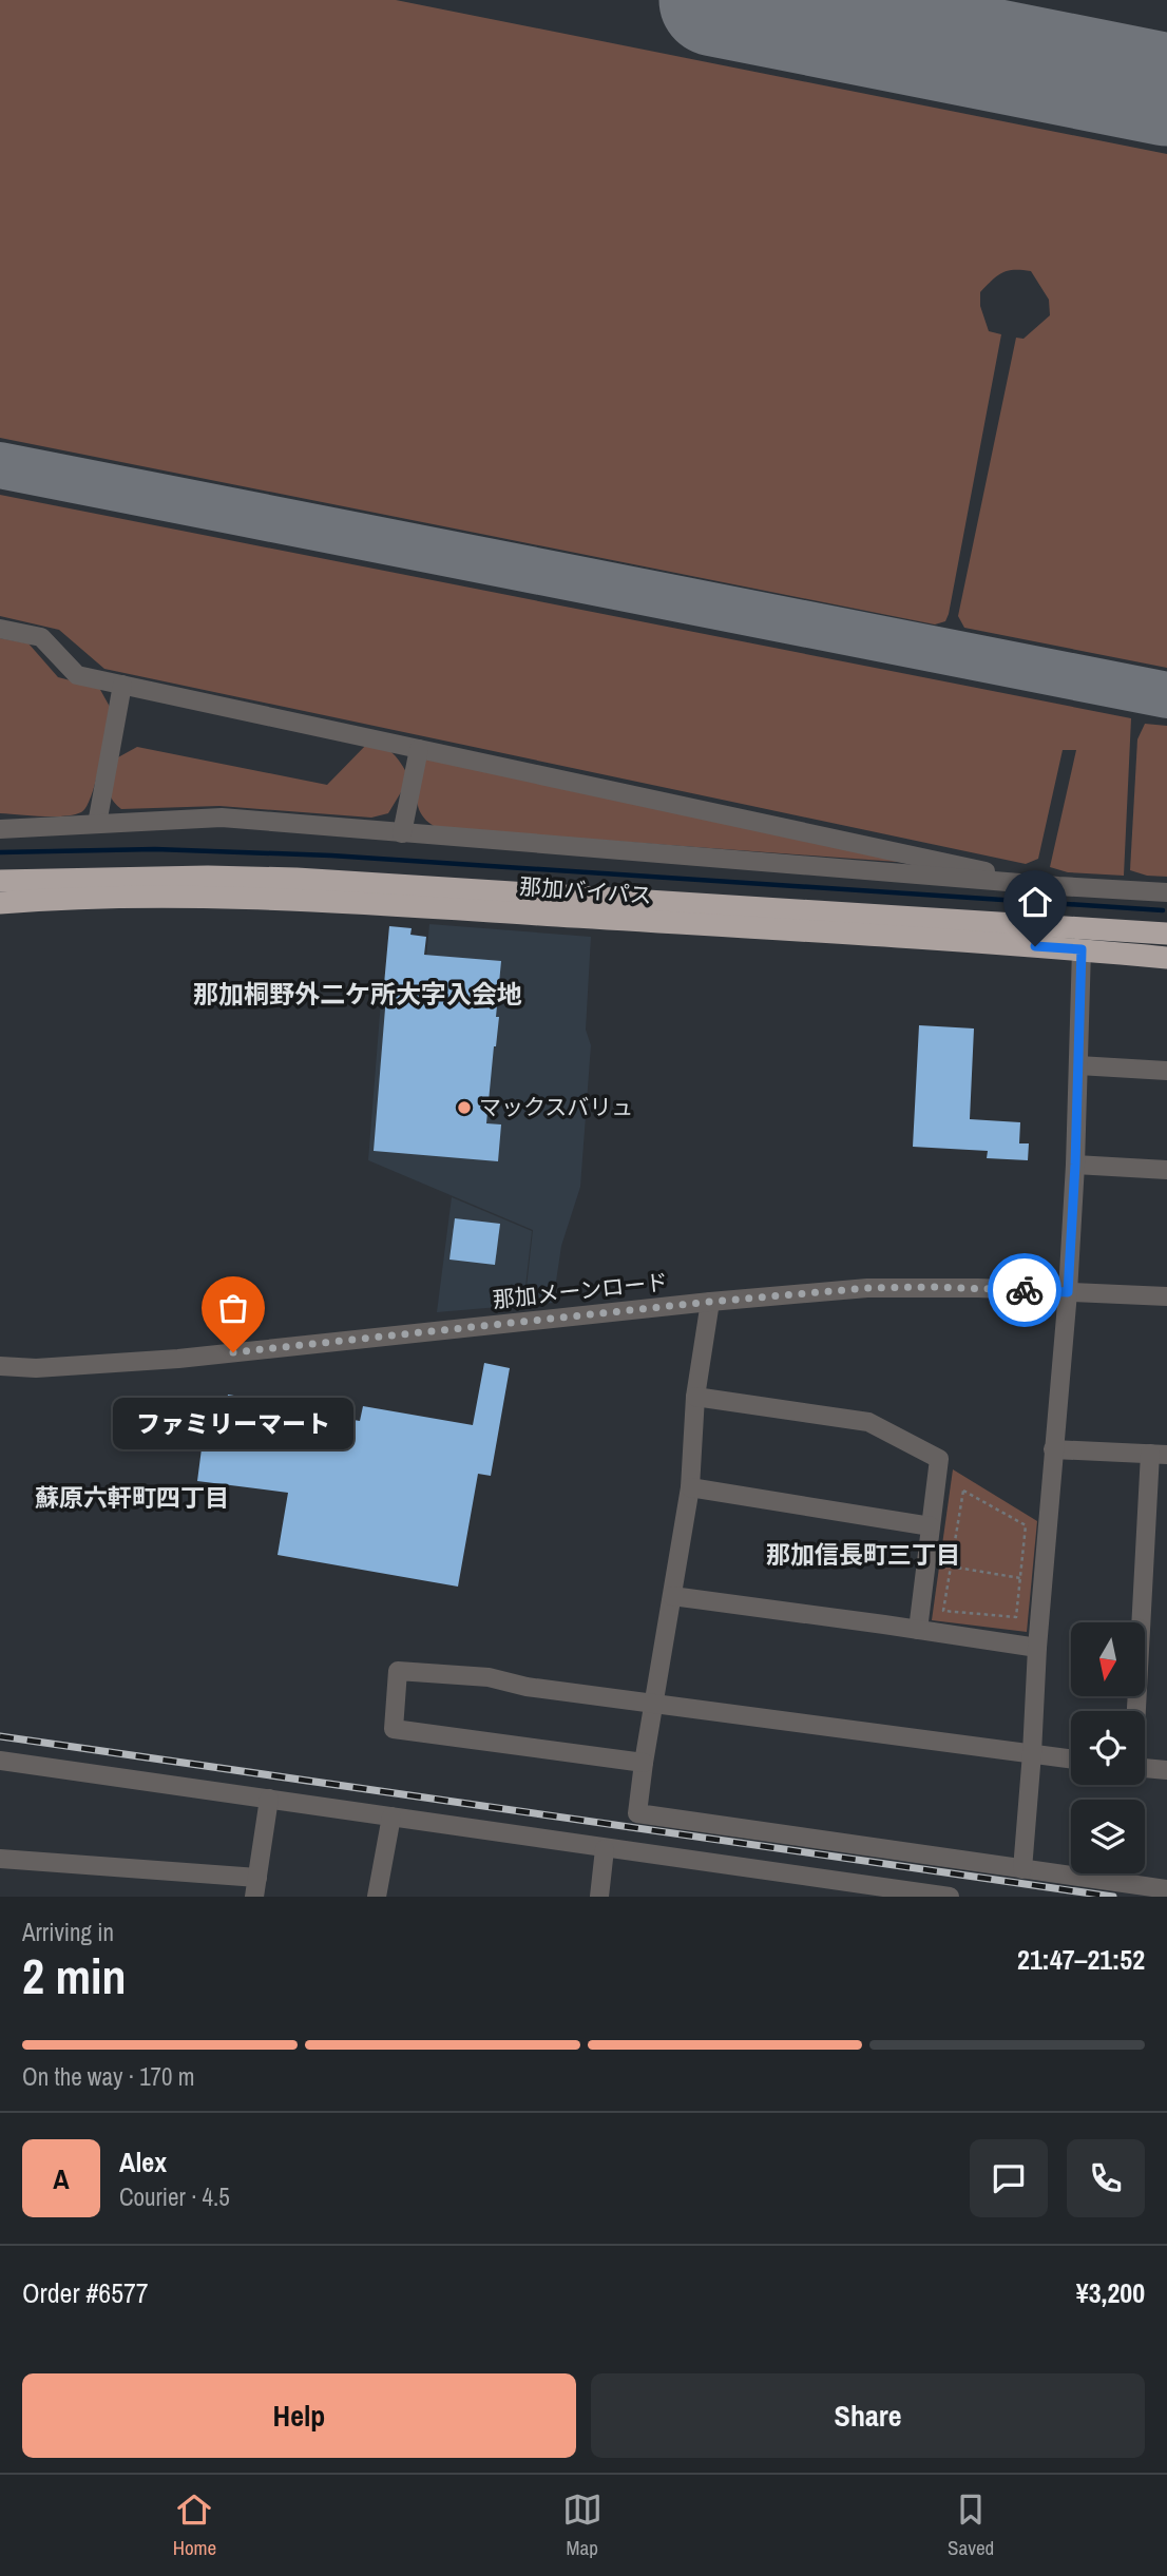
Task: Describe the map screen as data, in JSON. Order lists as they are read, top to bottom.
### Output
{
  "streets": {
    "highway": ["那加バイパス"],
    "street": ["那加メーンロード"]
  },
  "districts": ["那加桐野外二ケ所大字入会地", "蘇原六軒町四丁目", "那加信長町三丁目"],
  "places": ["マックスバリュ", "ファミリーマート"],
  "north": "bottom",
  "page": {
    "bubble": "ファミリーマート",
    "heading": ["2 min", "Arriving in", "21:47–21:52"],
    "panel": [
      "Alex",
      "Courier · 4.5",
      "Order #6577",
      "¥3,200"
    ],
    "bar": "On the way · 170 m",
    "round": "A",
    "buttons": ["Help", "Share"],
    "tabs": ["Home", "Map", "Saved"]
  }
}
